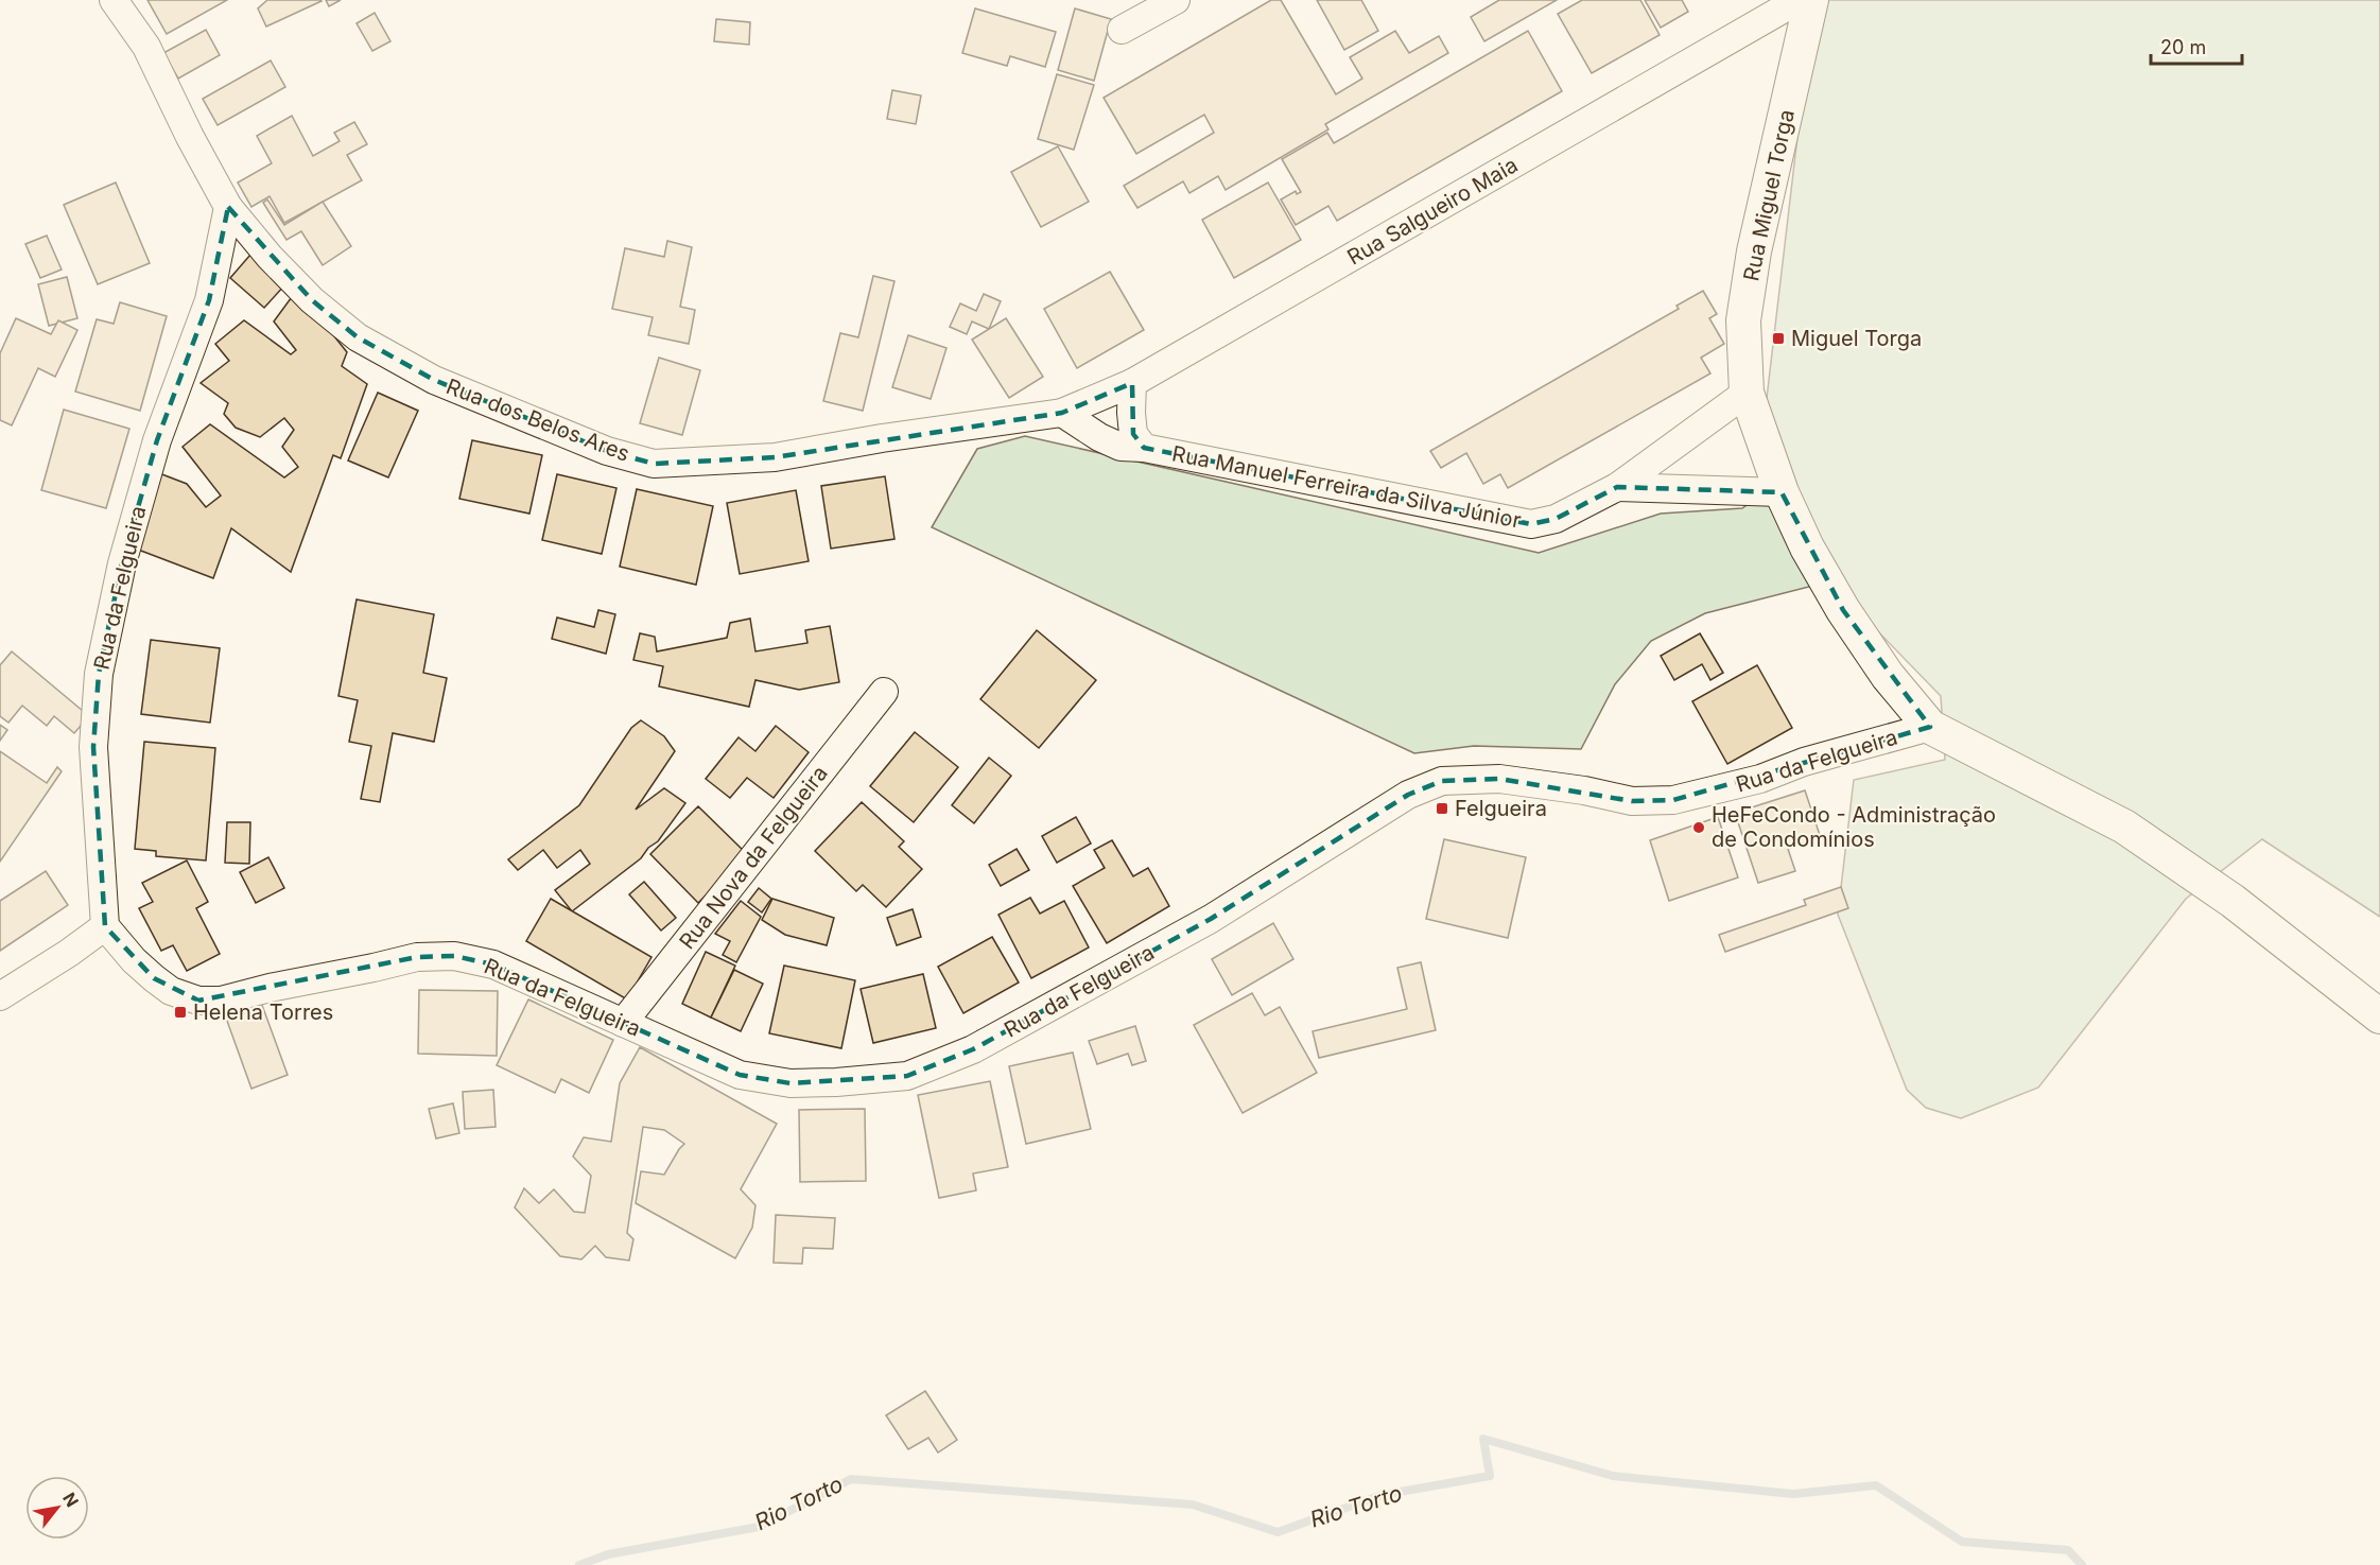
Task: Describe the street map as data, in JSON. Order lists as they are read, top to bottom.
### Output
{
  "streets": {
    "street": [
      "Rua Miguel Torga",
      "Rua Salgueiro Maia",
      "Rua dos Belos Ares",
      "Rua Manuel Ferreira da Silva Júnior",
      "Rua da Felgueira",
      "Rua Nova da Felgueira"
    ]
  },
  "crossings": [
    ["Rua Miguel Torga", "Rua Manuel Ferreira da Silva Júnior"],
    ["Rua Miguel Torga", "Rua da Felgueira"],
    ["Rua Salgueiro Maia", "Rua dos Belos Ares"],
    ["Rua Salgueiro Maia", "Rua Manuel Ferreira da Silva Júnior"],
    ["Rua dos Belos Ares", "Rua Manuel Ferreira da Silva Júnior"],
    ["Rua dos Belos Ares", "Rua da Felgueira"],
    ["Rua da Felgueira", "Rua Nova da Felgueira"]
  ],
  "water": ["Rio Torto"],
  "places": {
    "transit": ["Miguel Torga", "Felgueira", "Helena Torres"],
    "other": ["HeFeCondo - Administração de Condomínios"]
  },
  "scale_bar": "20 m",
  "north": "top right"
}
